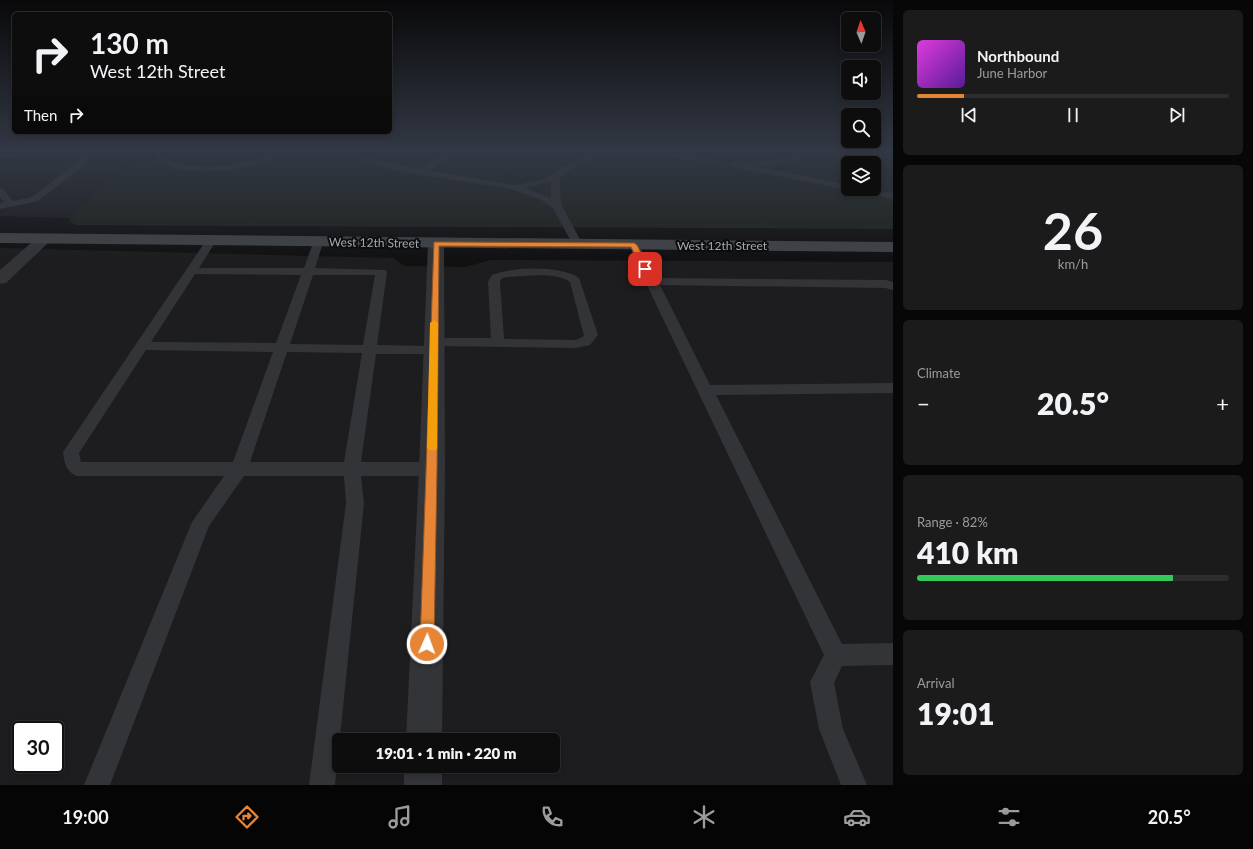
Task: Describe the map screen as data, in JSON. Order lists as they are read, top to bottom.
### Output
{
  "streets": {
    "main road": ["West 12th Street"]
  },
  "north": "top",
  "page": {
    "turn": ["130 m", "West 12th Street"],
    "song": ["Northbound", "June Harbor"],
    "then": "Then",
    "tile": [
      ["26", "km/h"],
      "Climate",
      ["Range · 82%", "410 km"],
      ["Arrival", "19:01"]
    ],
    "heat": ["−", "20.5°", "+"],
    "limit": "30",
    "trip": "19:01 · 1 min · 220 m",
    "tabs": ["19:00", "20.5°"]
  }
}
